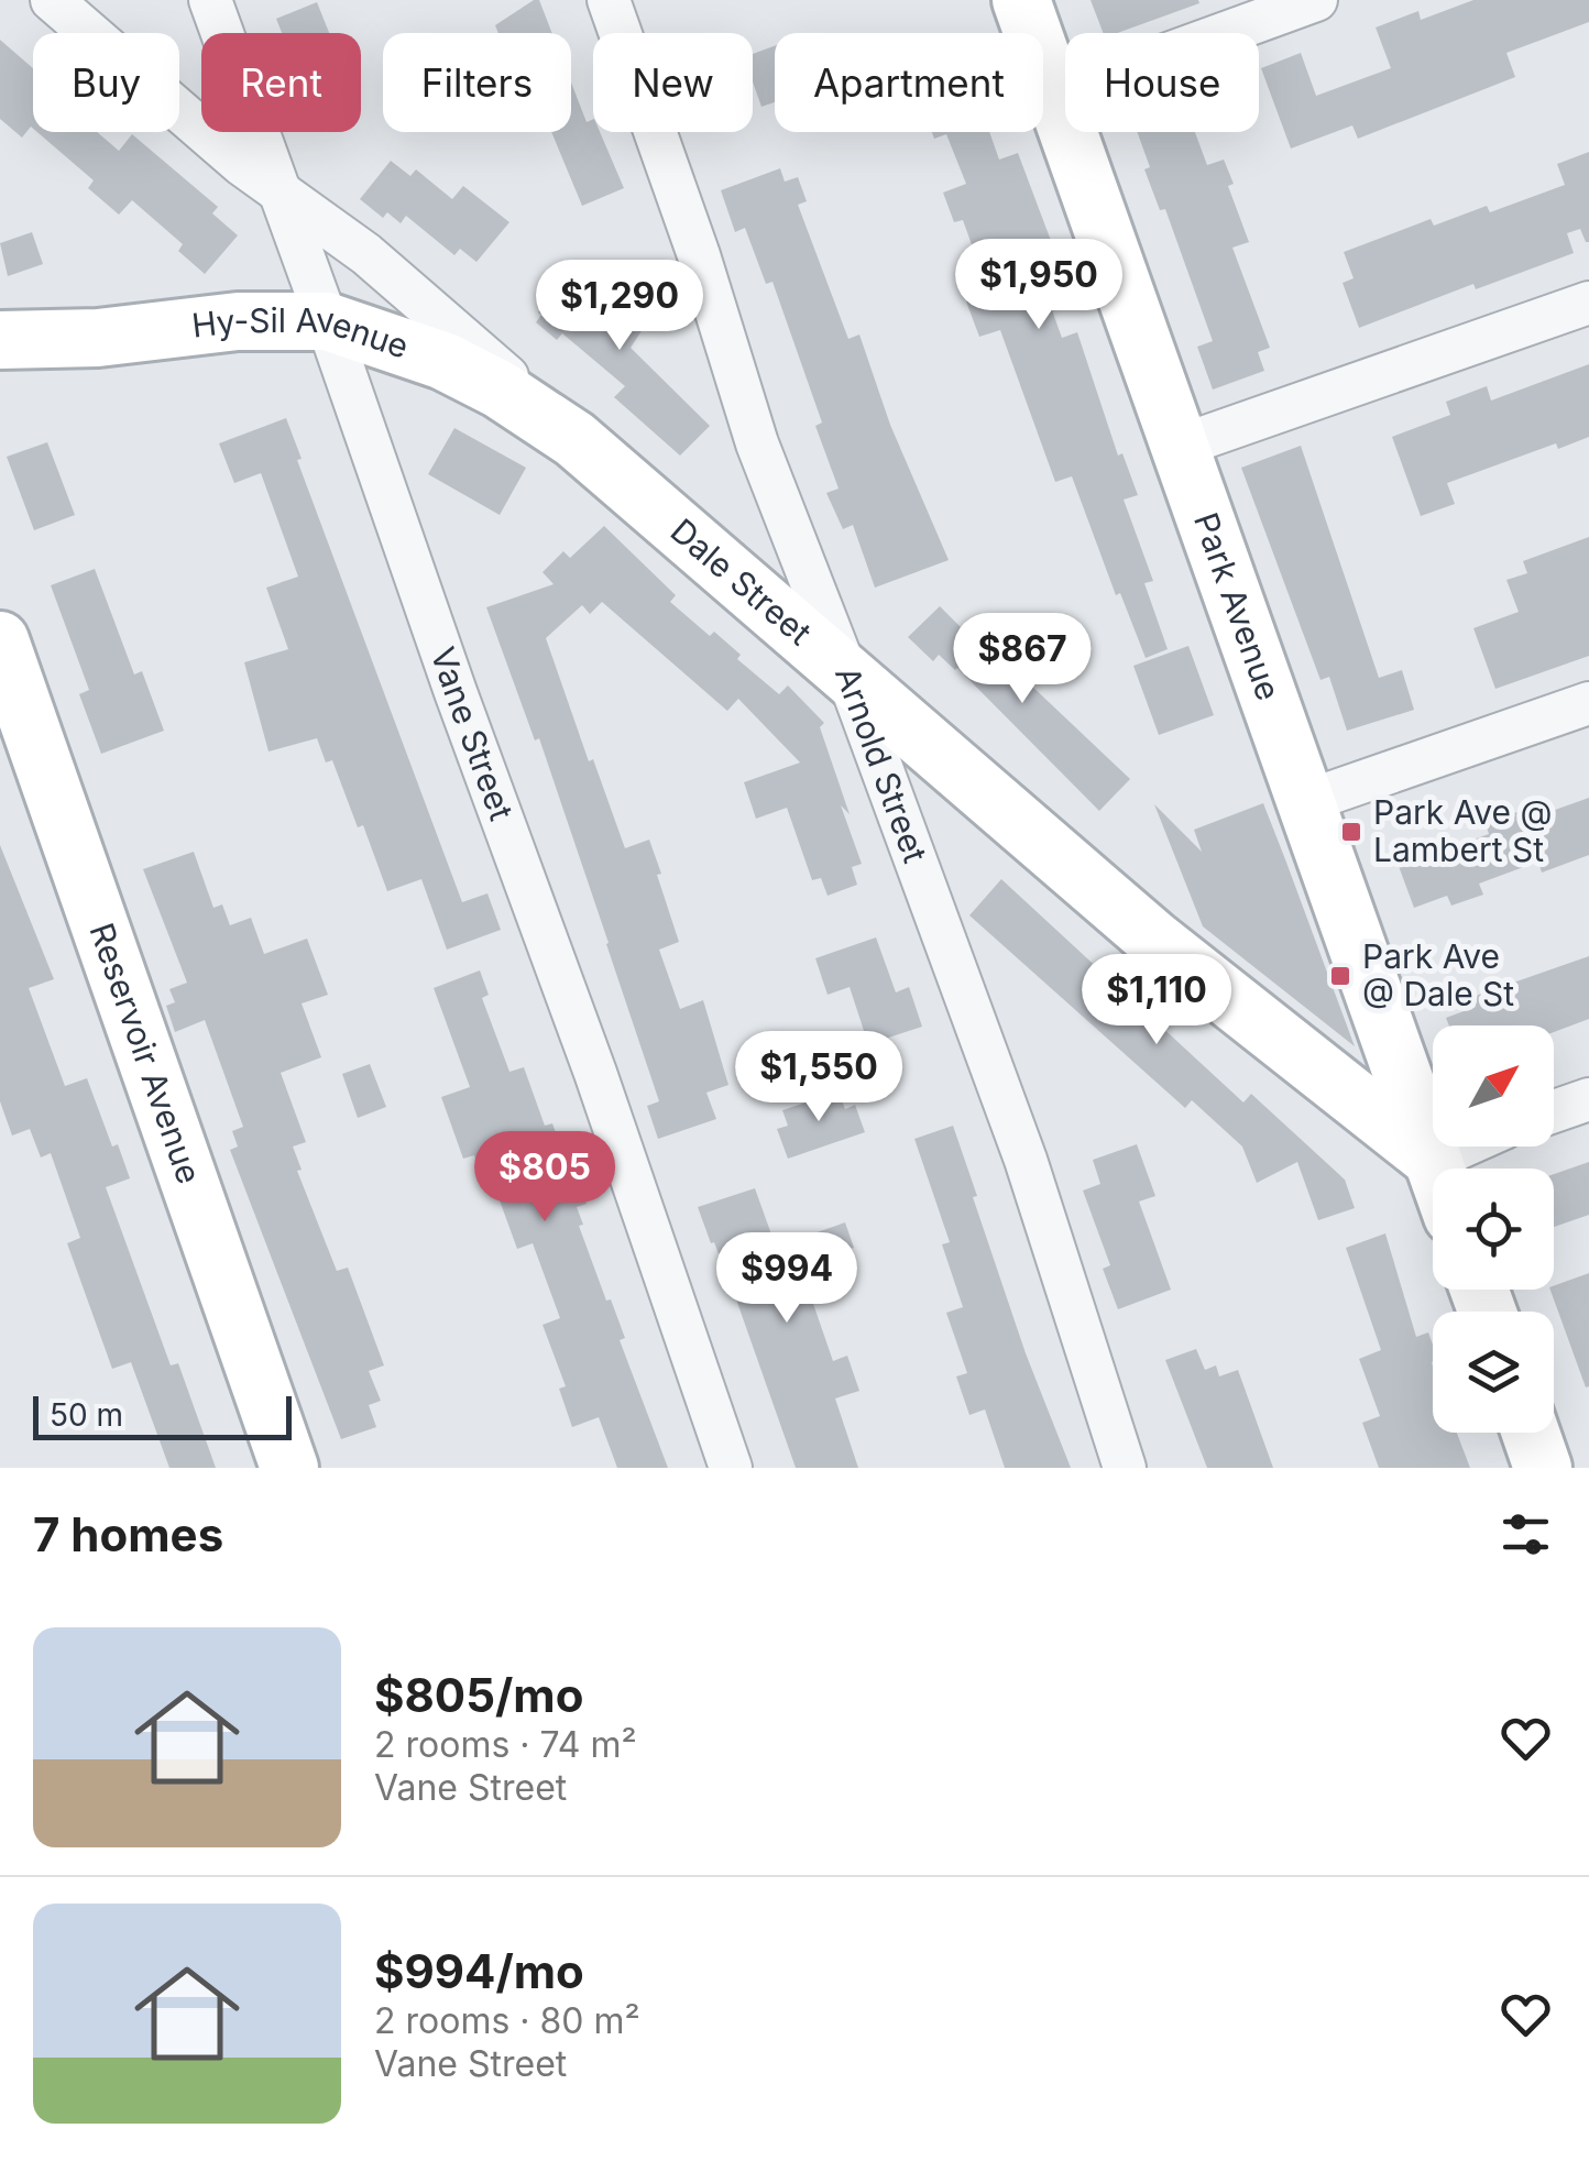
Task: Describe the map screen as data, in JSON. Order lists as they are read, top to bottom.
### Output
{
  "streets": {
    "street": [
      "Hy-Sil Avenue",
      "Dale Street",
      "Park Avenue",
      "Vane Street",
      "Arnold Street",
      "Reservoir Avenue"
    ]
  },
  "crossings": [
    ["Hy-Sil Avenue", "Dale Street"],
    ["Hy-Sil Avenue", "Vane Street"],
    ["Dale Street", "Park Avenue"],
    ["Dale Street", "Vane Street"],
    ["Dale Street", "Arnold Street"]
  ],
  "places": {
    "transit": ["Park Ave @ Lambert St", "Park Ave @ Dale St"]
  },
  "scale_bar": "50 m",
  "north": "top right",
  "page": {
    "chip": [
      "Buy",
      "Rent",
      "Filters",
      "New",
      "Apartment",
      "House"
    ],
    "price": [
      "$1,950",
      "$1,290",
      "$867",
      "$1,110",
      "$1,550",
      "$805",
      "$994"
    ],
    "scale": "50 m",
    "heading": "7 homes",
    "list": [
      {
        "name": "$805/mo",
        "note": "2 rooms · 74 m² · Vane Street"
      },
      {
        "name": "$994/mo",
        "note": "2 rooms · 80 m² · Vane Street"
      }
    ]
  }
}
